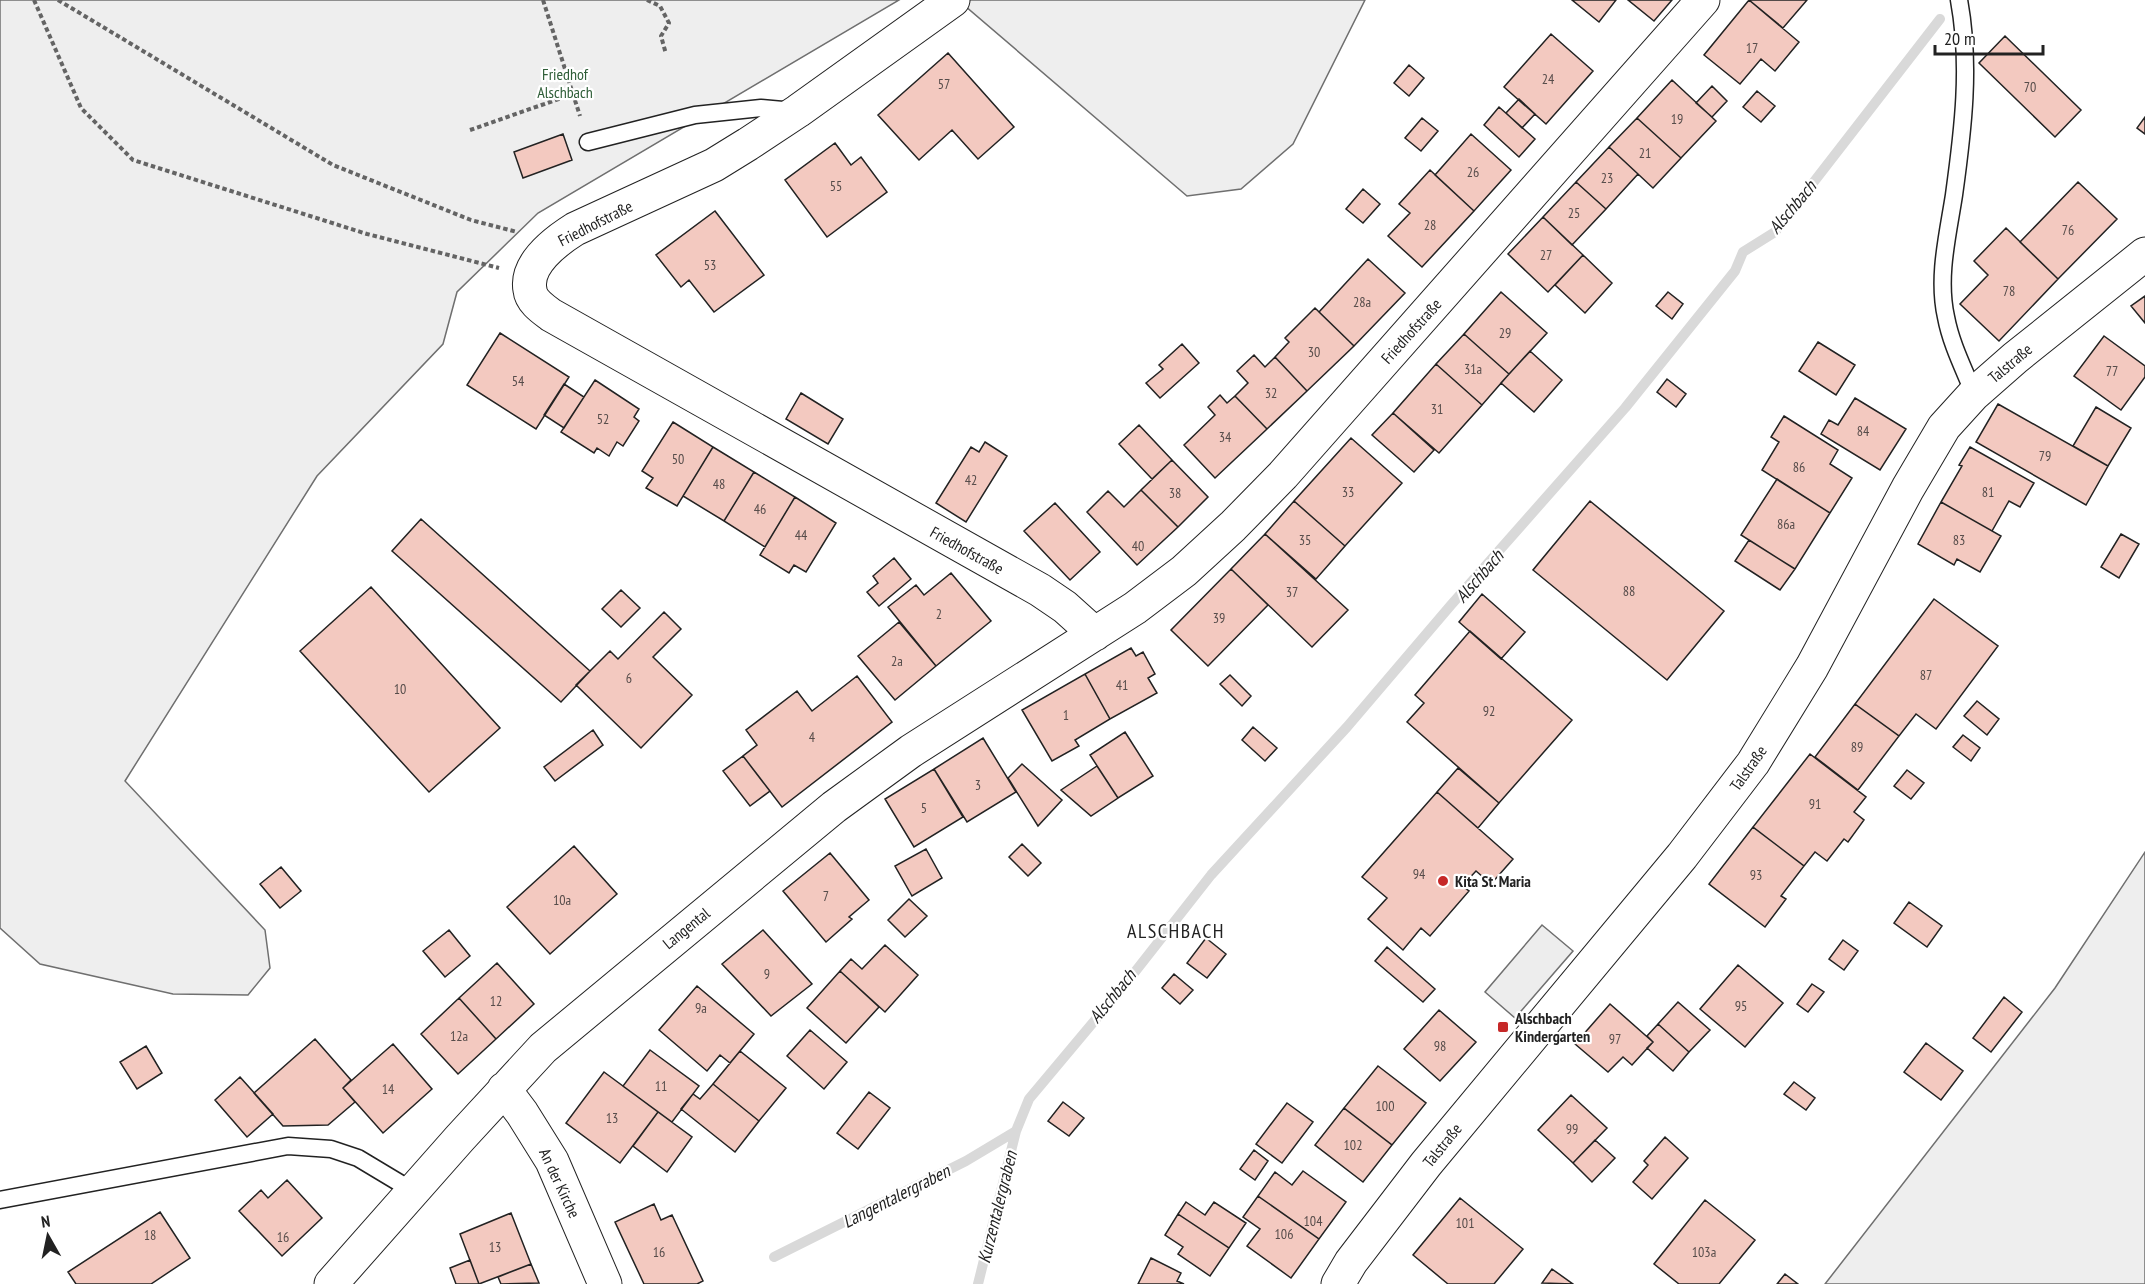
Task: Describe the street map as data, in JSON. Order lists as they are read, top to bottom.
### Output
{
  "streets": {
    "street": [
      "Friedhofstraße",
      "Talstraße",
      "Langental",
      "An der Kirche"
    ]
  },
  "crossings": [
    ["Friedhofstraße", "Langental"],
    ["Langental", "An der Kirche"]
  ],
  "districts": ["ALSCHBACH"],
  "water": ["Alschbach", "Langentalergraben", "Kurzentalergraben"],
  "parks": ["Friedhof Alschbach"],
  "places": {
    "other": ["Kita St. Maria"],
    "transit": ["Alschbach Kindergarten"]
  },
  "house_numbers": [
    "17",
    "24",
    "57",
    "70",
    "19",
    "21",
    "26",
    "23",
    "55",
    "25",
    "28",
    "76",
    "27",
    "53",
    "78",
    "28a",
    "29",
    "30",
    "31a",
    "77",
    "54",
    "32",
    "31",
    "52",
    "84",
    "34",
    "79",
    "50",
    "86",
    "42",
    "48",
    "33",
    "81",
    "38",
    "46",
    "86a",
    "44",
    "35",
    "83",
    "40",
    "88",
    "37",
    "2",
    "39",
    "2a",
    "87",
    "6",
    "41",
    "10",
    "92",
    "1",
    "4",
    "89",
    "3",
    "91",
    "5",
    "94",
    "93",
    "7",
    "10a",
    "9",
    "12",
    "95",
    "9a",
    "12a",
    "97",
    "98",
    "11",
    "14",
    "100",
    "13",
    "99",
    "102",
    "104",
    "101",
    "106",
    "18",
    "16",
    "13",
    "16",
    "103a"
  ],
  "scale_bar": "20 m",
  "north": "top"
}
